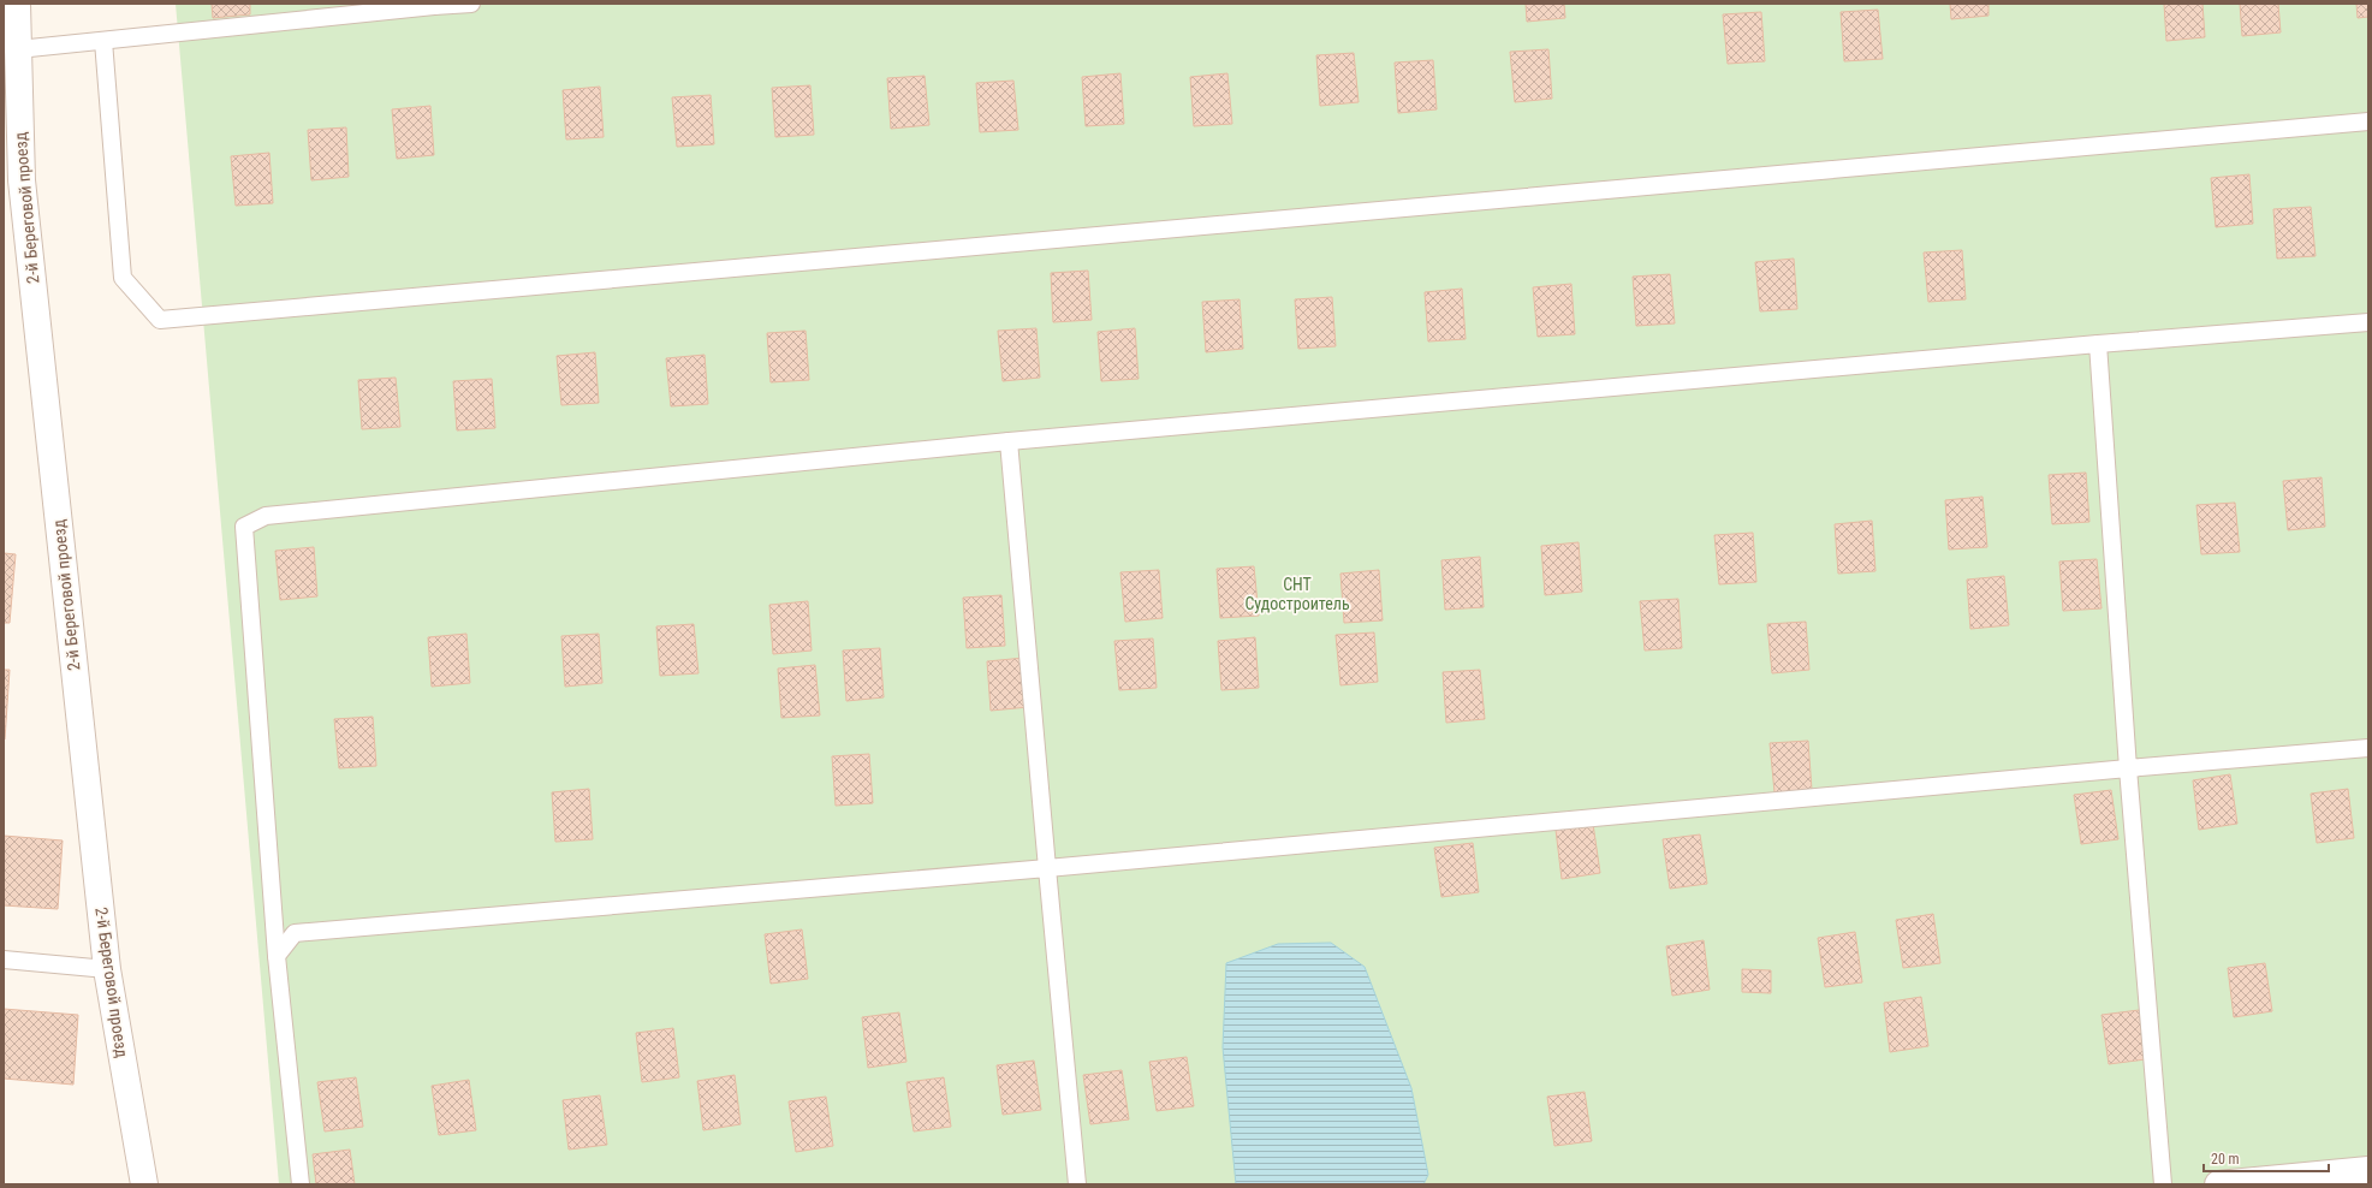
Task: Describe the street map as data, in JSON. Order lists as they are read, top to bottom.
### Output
{
  "streets": {
    "street": ["2-й Береговой проезд"]
  },
  "parks": ["СНТ Судостроитель"],
  "scale_bar": "20 m"
}
